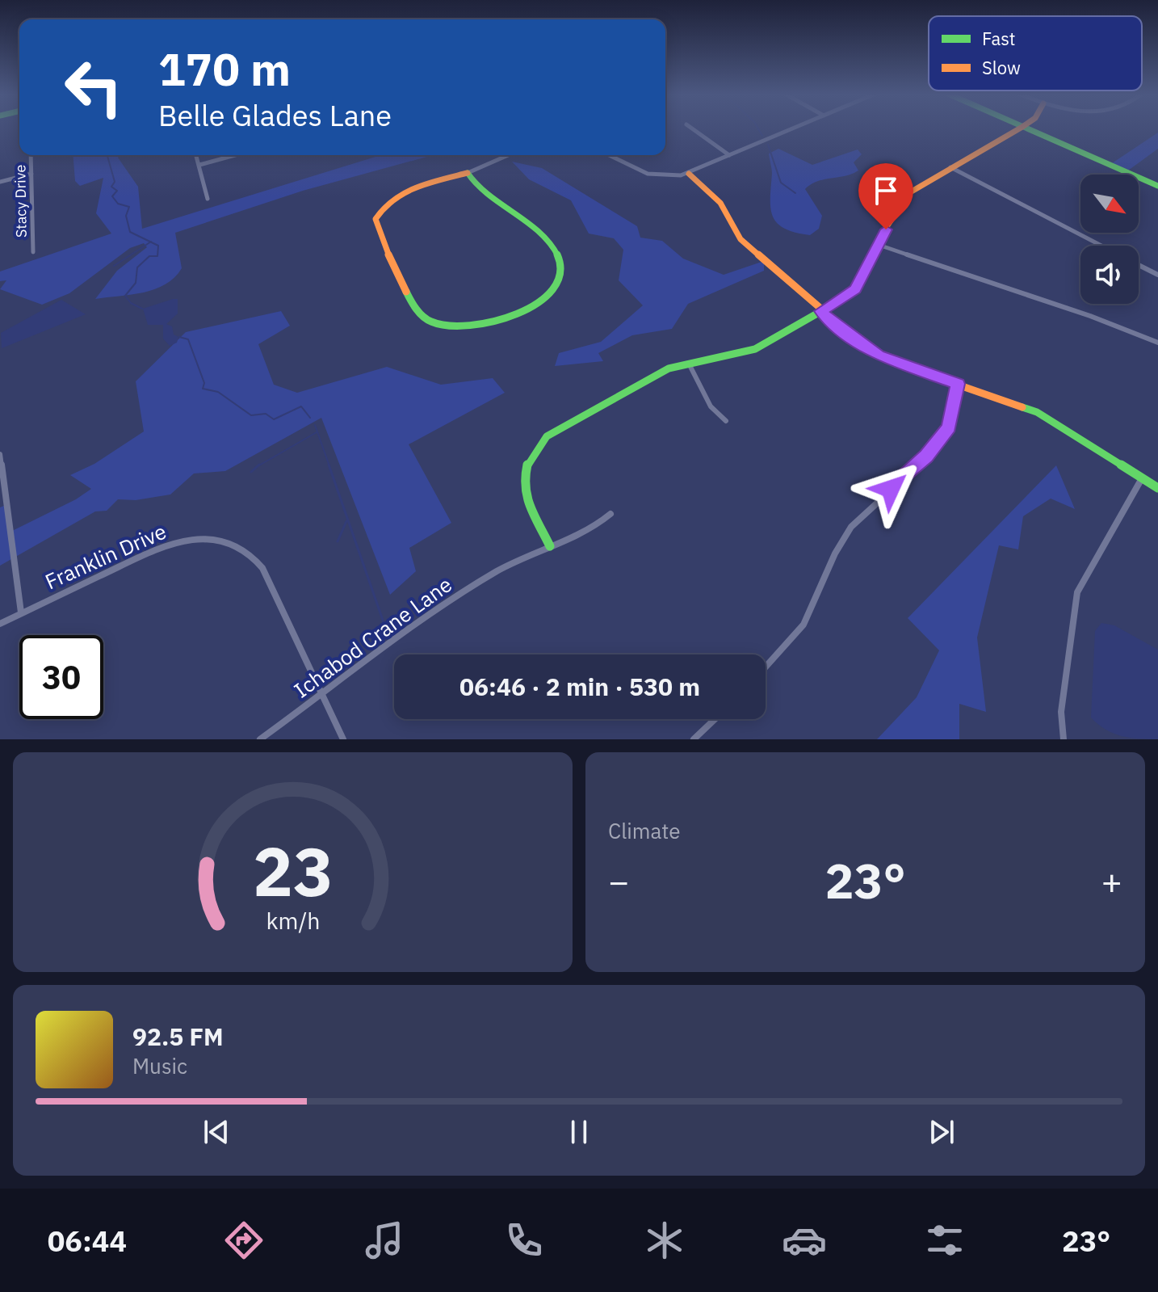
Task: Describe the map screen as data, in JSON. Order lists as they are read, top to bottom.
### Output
{
  "streets": {
    "street": ["Stacy Drive", "Franklin Drive", "Ichabod Crane Lane"]
  },
  "crossings": [
    ["Franklin Drive", "Ichabod Crane Lane"]
  ],
  "legend": ["Fast", "Slow"],
  "north": "bottom right",
  "page": {
    "turn": ["170 m", "Belle Glades Lane"],
    "limit": "30",
    "trip": "06:46 · 2 min · 530 m",
    "tile": "Climate",
    "heat": ["−", "23°", "+"],
    "song": ["92.5 FM", "Music"],
    "tabs": ["06:44", "23°"],
    "gauge": ["23", "km/h"]
  }
}
